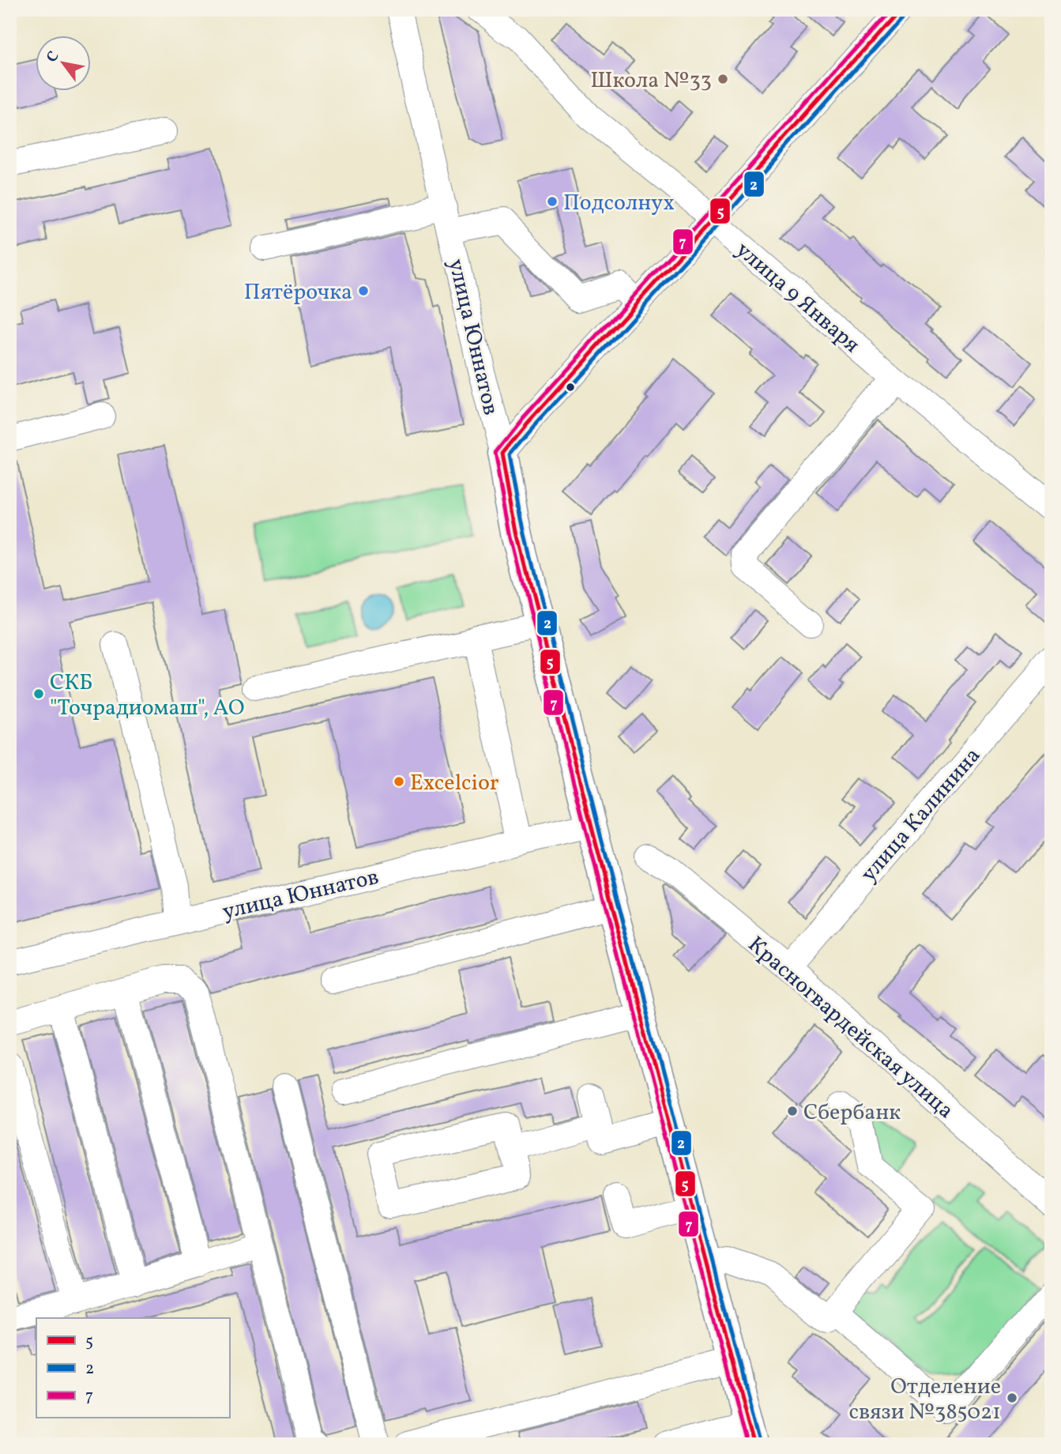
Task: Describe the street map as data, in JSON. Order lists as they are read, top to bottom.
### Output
{
  "streets": {
    "main road": ["улица Юннатов"],
    "street": ["улица 9 Января", "улица Калинина", "Красногвардейская улица"]
  },
  "crossings": [
    ["улица Калинина", "Красногвардейская улица"]
  ],
  "places": [
    "Школа №33",
    "Подсолнух",
    "Пятёрочка",
    "СКБ \"Точрадиомаш\", АО",
    "Excelcior",
    "Сбербанк",
    "Отделение связи №385021"
  ],
  "lines": ["transit line 5", "transit line 7", "transit line 2"],
  "legend": ["5", "2", "7"],
  "north": "top left"
}
